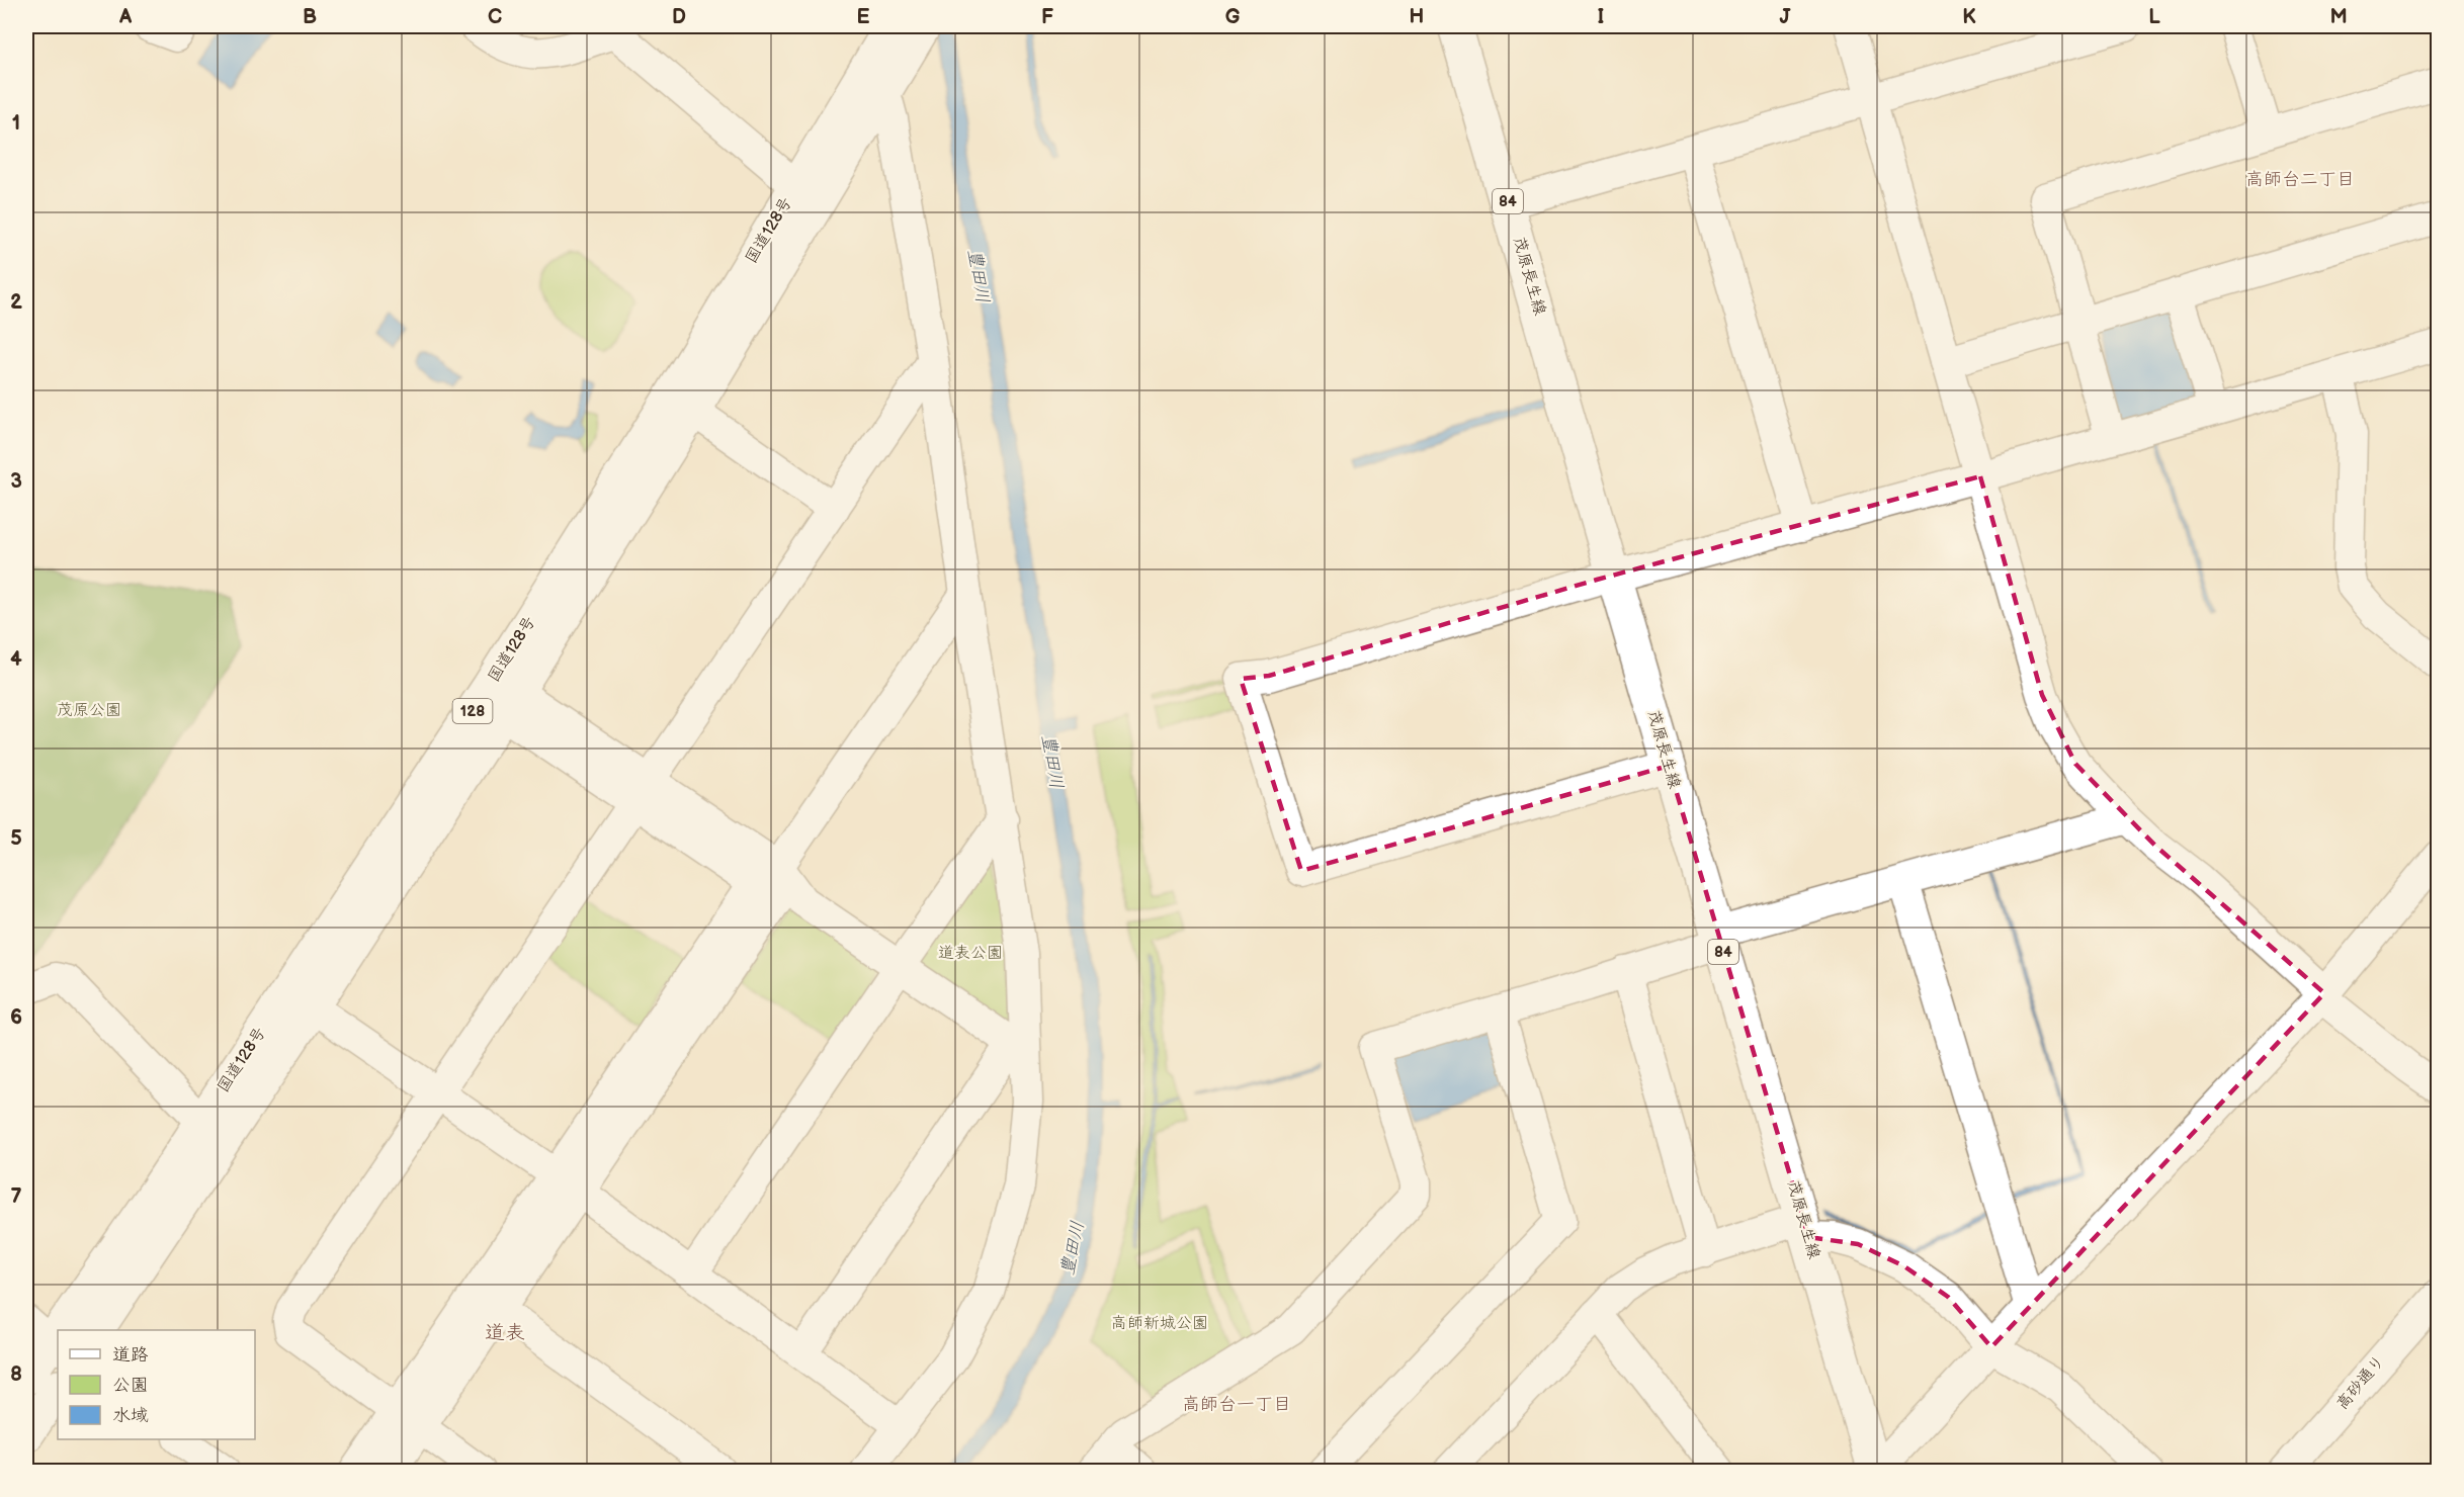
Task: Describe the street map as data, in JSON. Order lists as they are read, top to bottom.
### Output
{
  "streets": {
    "main road": [
      "84",
      "国道128号",
      "茂原長生線",
      "128"
    ],
    "street": ["高砂通り"]
  },
  "districts": ["高師台二丁目", "道表", "高師台一丁目"],
  "water": ["豊田川"],
  "parks": ["茂原公園", "道表公園", "高師新城公園"],
  "legend": ["道路", "公園", "水域"],
  "grid": {
    "columns": [
      "A",
      "B",
      "C",
      "D",
      "E",
      "F",
      "G",
      "H",
      "I",
      "J",
      "K",
      "L",
      "M"
    ],
    "rows": [
      "1",
      "2",
      "3",
      "4",
      "5",
      "6",
      "7",
      "8"
    ]
  }
}
